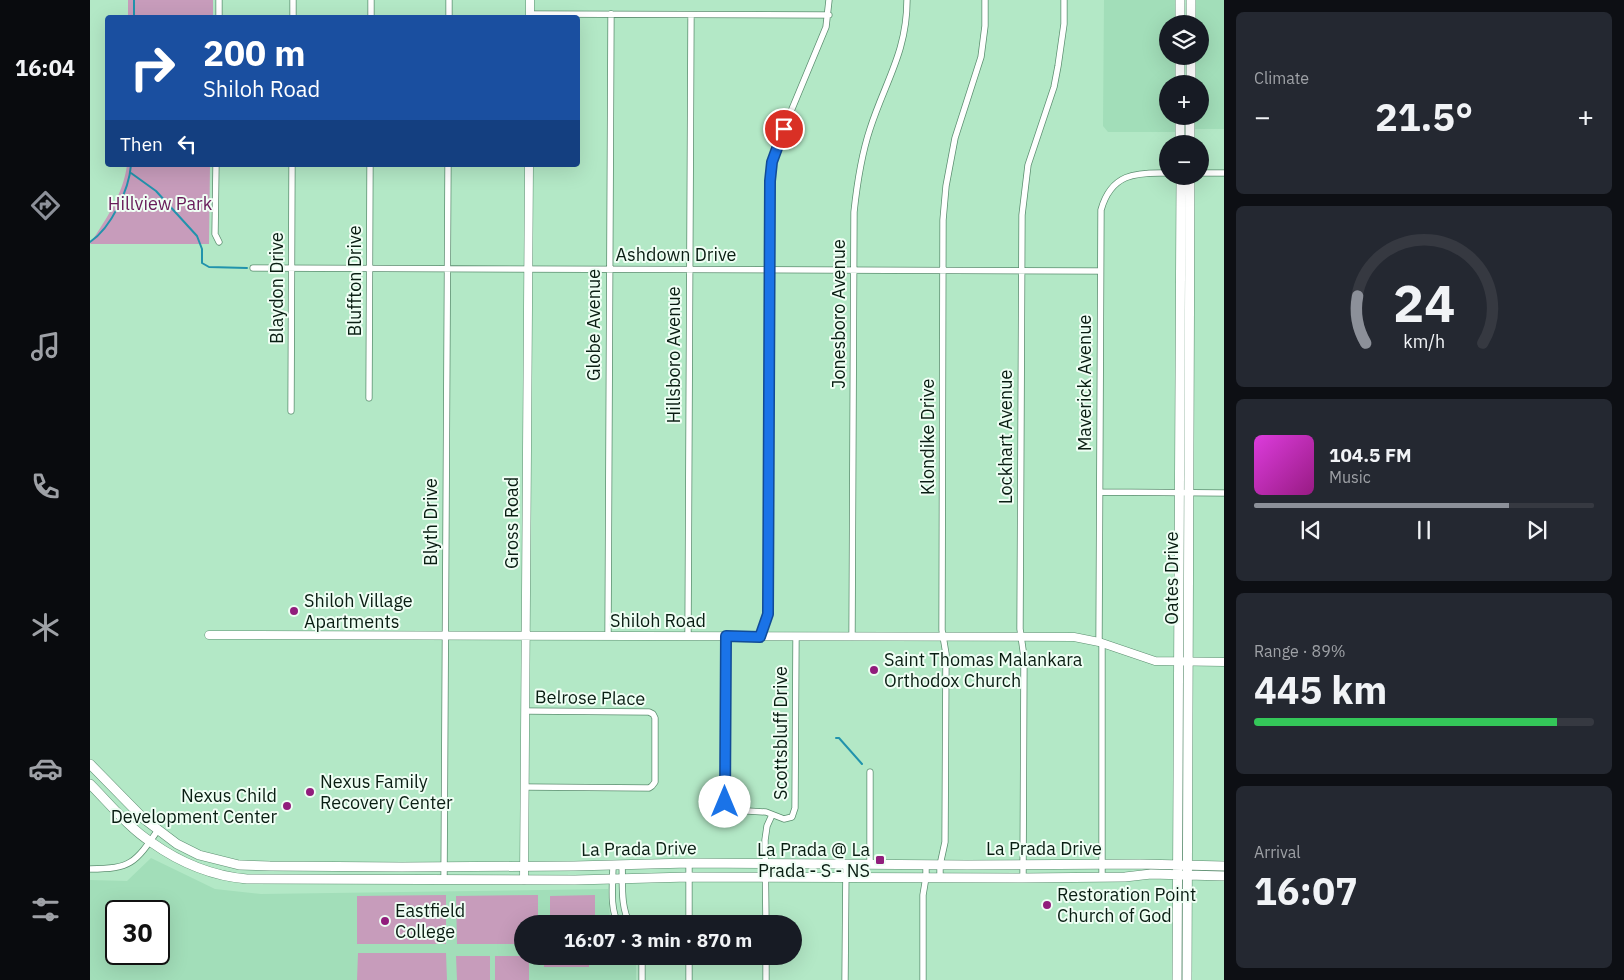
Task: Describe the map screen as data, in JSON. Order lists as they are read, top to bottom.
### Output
{
  "streets": {
    "main road": ["Oates Drive", "La Prada Drive"],
    "street": [
      "Ashdown Drive",
      "Bluffton Drive",
      "Blaydon Drive",
      "Jonesboro Avenue",
      "Globe Avenue",
      "Hillsboro Avenue",
      "Maverick Avenue",
      "Klondike Drive",
      "Lockhart Avenue",
      "Blyth Drive",
      "Gross Road",
      "Shiloh Road",
      "Belrose Place",
      "Scottsbluff Drive"
    ]
  },
  "crossings": [
    ["Ashdown Drive", "Bluffton Drive"],
    ["Ashdown Drive", "Blaydon Drive"],
    ["Ashdown Drive", "Jonesboro Avenue"],
    ["Ashdown Drive", "Globe Avenue"],
    ["Ashdown Drive", "Hillsboro Avenue"],
    ["Ashdown Drive", "Maverick Avenue"],
    ["Ashdown Drive", "Klondike Drive"],
    ["Ashdown Drive", "Lockhart Avenue"],
    ["Ashdown Drive", "Blyth Drive"],
    ["Ashdown Drive", "Gross Road"],
    ["Jonesboro Avenue", "Shiloh Road"],
    ["Globe Avenue", "Shiloh Road"],
    ["Hillsboro Avenue", "Shiloh Road"],
    ["Maverick Avenue", "Shiloh Road"],
    ["Maverick Avenue", "La Prada Drive"],
    ["Klondike Drive", "Shiloh Road"],
    ["Klondike Drive", "La Prada Drive"],
    ["Lockhart Avenue", "Shiloh Road"],
    ["Lockhart Avenue", "La Prada Drive"],
    ["Blyth Drive", "Shiloh Road"],
    ["Blyth Drive", "La Prada Drive"],
    ["Gross Road", "Shiloh Road"],
    ["Gross Road", "Belrose Place"],
    ["Gross Road", "La Prada Drive"],
    ["Oates Drive", "Shiloh Road"],
    ["Oates Drive", "La Prada Drive"],
    ["Shiloh Road", "Scottsbluff Drive"],
    ["Scottsbluff Drive", "La Prada Drive"]
  ],
  "parks": ["Hillview Park"],
  "places": {
    "other": [
      "Shiloh Village Apartments",
      "Saint Thomas Malankara Orthodox Church",
      "Nexus Family Recovery Center",
      "Nexus Child Development Center",
      "Restoration Point Church of God",
      "Eastfield College"
    ],
    "transit": ["La Prada @ La Prada - S - NS"]
  },
  "page": {
    "tabs": "16:04",
    "tile": [
      "Climate",
      ["Range · 89%", "445 km"],
      ["Arrival", "16:07"]
    ],
    "map_buttons": ["+", "−"],
    "turn": ["200 m", "Shiloh Road"],
    "heat": ["−", "21.5°", "+"],
    "then": "Then",
    "song": ["104.5 FM", "Music"],
    "limit": "30",
    "trip": "16:07 · 3 min · 870 m",
    "gauge": ["24", "km/h"]
  }
}
